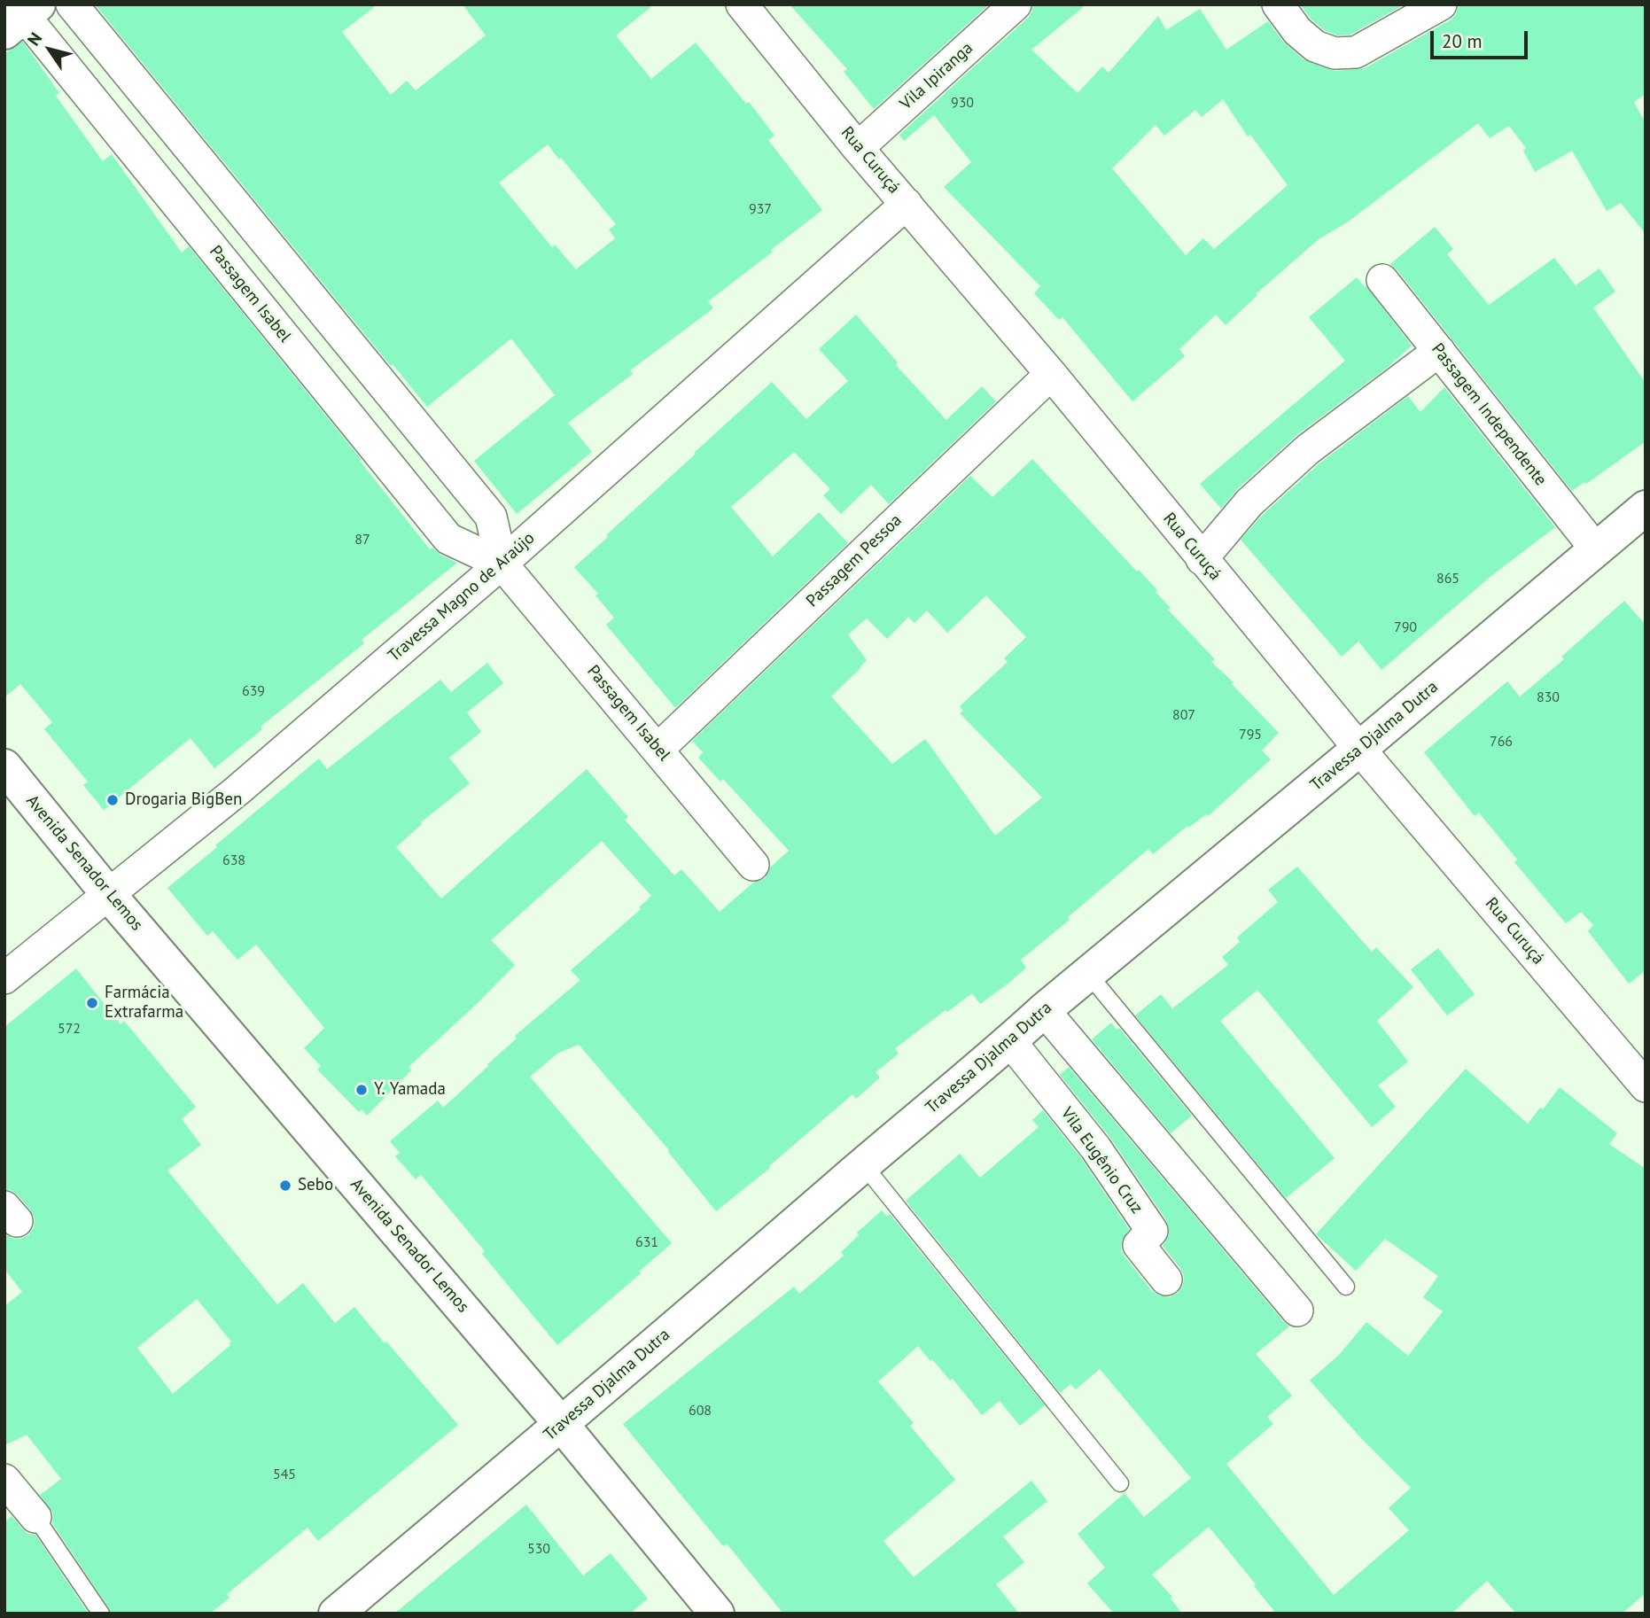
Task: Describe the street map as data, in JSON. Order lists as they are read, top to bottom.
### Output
{
  "streets": {
    "street": [
      "Vila Ipiranga",
      "Rua Curuçá",
      "Passagem Isabel",
      "Passagem Independente",
      "Passagem Pessoa",
      "Travessa Magno de Araújo",
      "Travessa Djalma Dutra",
      "Avenida Senador Lemos",
      "Vila Eugênio Cruz"
    ]
  },
  "crossings": [
    ["Vila Ipiranga", "Rua Curuçá"],
    ["Rua Curuçá", "Passagem Pessoa"],
    ["Rua Curuçá", "Travessa Magno de Araújo"],
    ["Rua Curuçá", "Travessa Djalma Dutra"],
    ["Passagem Isabel", "Passagem Pessoa"],
    ["Passagem Isabel", "Travessa Magno de Araújo"],
    ["Passagem Independente", "Travessa Djalma Dutra"],
    ["Travessa Magno de Araújo", "Avenida Senador Lemos"],
    ["Travessa Djalma Dutra", "Avenida Senador Lemos"],
    ["Travessa Djalma Dutra", "Vila Eugênio Cruz"]
  ],
  "places": [
    "Drogaria BigBen",
    "Farmácia Extrafarma",
    "Y. Yamada",
    "Sebo"
  ],
  "house_numbers": [
    "930",
    "937",
    "87",
    "865",
    "790",
    "639",
    "830",
    "807",
    "795",
    "766",
    "638",
    "572",
    "631",
    "608",
    "545",
    "530"
  ],
  "scale_bar": "20 m",
  "north": "top left"
}
